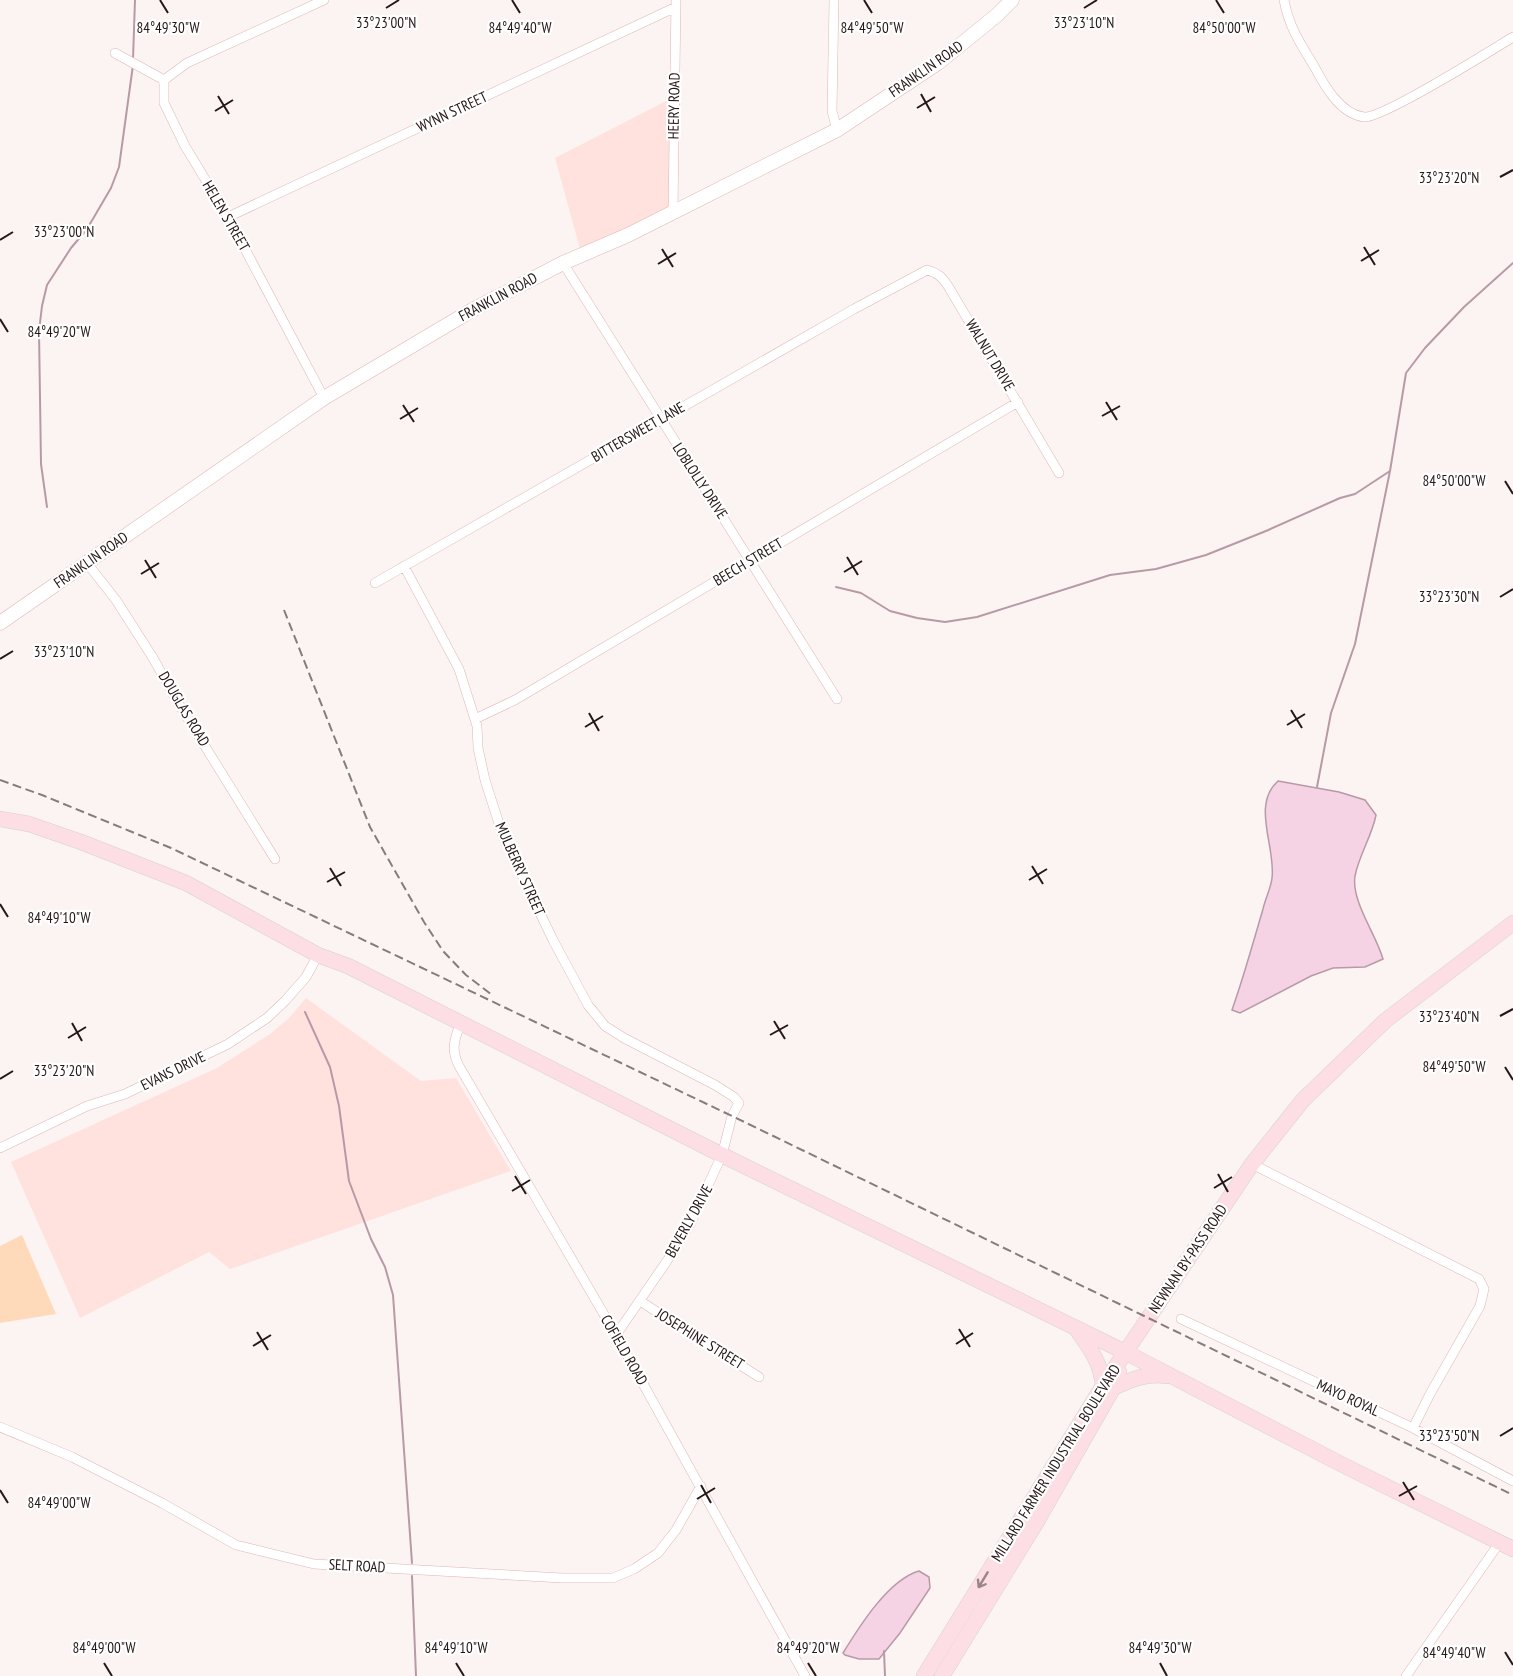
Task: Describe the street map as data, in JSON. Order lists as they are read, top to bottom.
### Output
{
  "streets": {
    "main road": ["FRANKLIN ROAD", "NEWNAN BY-PASS ROAD", "MILLARD FARMER INDUSTRIAL BOULEVARD"],
    "street": [
      "HEERY ROAD",
      "WYNN STREET",
      "HELEN STREET",
      "WALNUT DRIVE",
      "BITTERSWEET LANE",
      "LOBLOLLY DRIVE",
      "BEECH STREET",
      "DOUGLAS ROAD",
      "MULBERRY STREET",
      "EVANS DRIVE",
      "BEVERLY DRIVE",
      "JOSEPHINE STREET",
      "COFIELD ROAD",
      "MAYO ROYAL",
      "SELT ROAD"
    ]
  },
  "crossings": [
    ["FRANKLIN ROAD", "HEERY ROAD"],
    ["FRANKLIN ROAD", "HELEN STREET"],
    ["FRANKLIN ROAD", "LOBLOLLY DRIVE"],
    ["FRANKLIN ROAD", "DOUGLAS ROAD"],
    ["HEERY ROAD", "WYNN STREET"],
    ["WYNN STREET", "HELEN STREET"],
    ["WALNUT DRIVE", "BITTERSWEET LANE"],
    ["WALNUT DRIVE", "BEECH STREET"],
    ["BITTERSWEET LANE", "LOBLOLLY DRIVE"],
    ["BITTERSWEET LANE", "MULBERRY STREET"],
    ["LOBLOLLY DRIVE", "BEECH STREET"],
    ["BEECH STREET", "MULBERRY STREET"],
    ["MULBERRY STREET", "BEVERLY DRIVE"],
    ["BEVERLY DRIVE", "JOSEPHINE STREET"],
    ["BEVERLY DRIVE", "COFIELD ROAD"],
    ["NEWNAN BY-PASS ROAD", "MILLARD FARMER INDUSTRIAL BOULEVARD"],
    ["COFIELD ROAD", "SELT ROAD"]
  ],
  "coordinates": [
    "33°23'00\"N",
    "33°23'10\"N",
    "84°49'30\"W",
    "84°49'40\"W",
    "84°49'50\"W",
    "84°50'00\"W",
    "33°23'20\"N",
    "84°49'20\"W",
    "33°23'30\"N",
    "84°49'10\"W",
    "33°23'40\"N",
    "33°23'50\"N",
    "84°49'00\"W"
  ]
}
